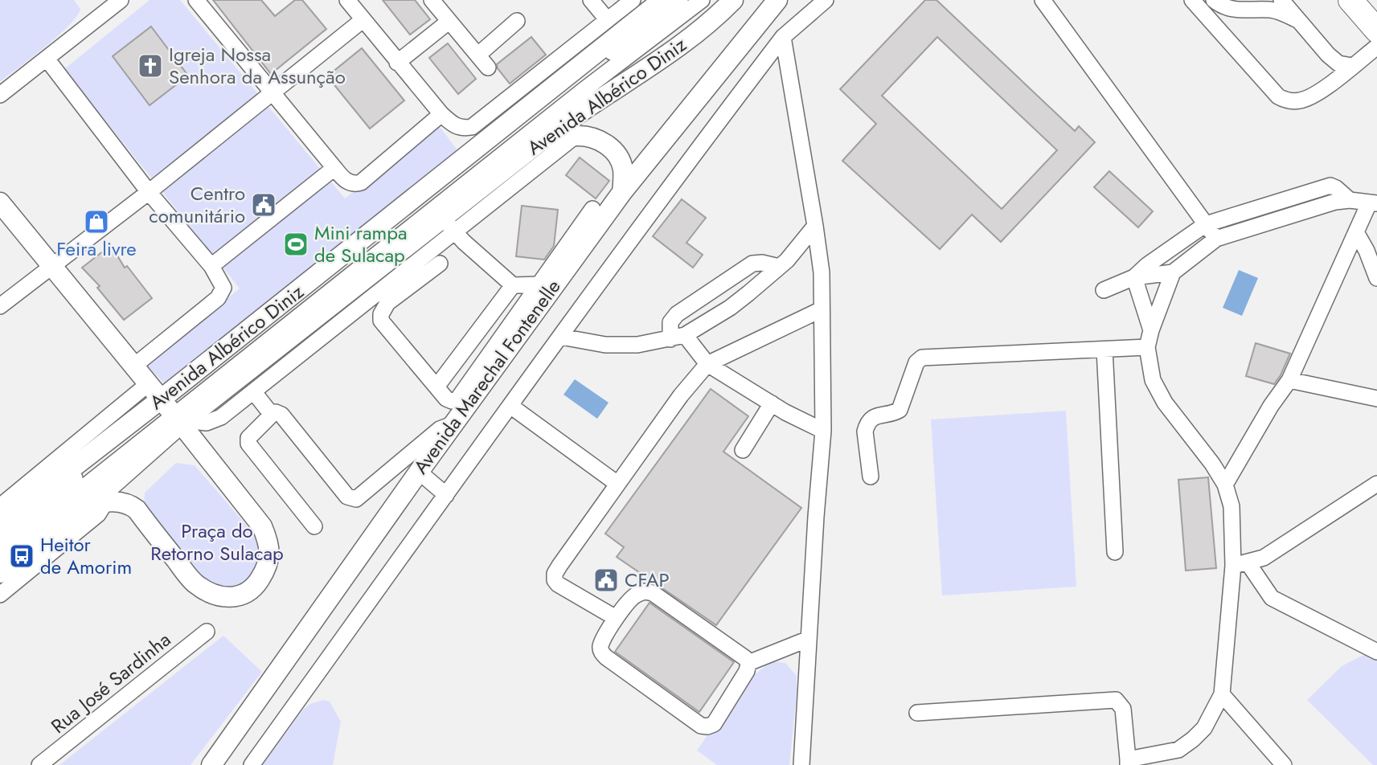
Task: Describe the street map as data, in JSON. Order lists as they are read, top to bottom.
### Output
{
  "streets": {
    "main road": ["Avenida Albérico Diniz", "Avenida Marechal Fontenelle"],
    "street": ["Rua José Sardinha"]
  },
  "parks": ["Praça do Retorno Sulacap"],
  "places": {
    "church": ["Igreja Nossa Senhora da Assunção"],
    "public building": ["Centro comunitário", "CFAP"],
    "shop": ["Feira livre"],
    "sports": ["Mini rampa de Sulacap"],
    "bus stop": ["Heitor de Amorim"]
  }
}
